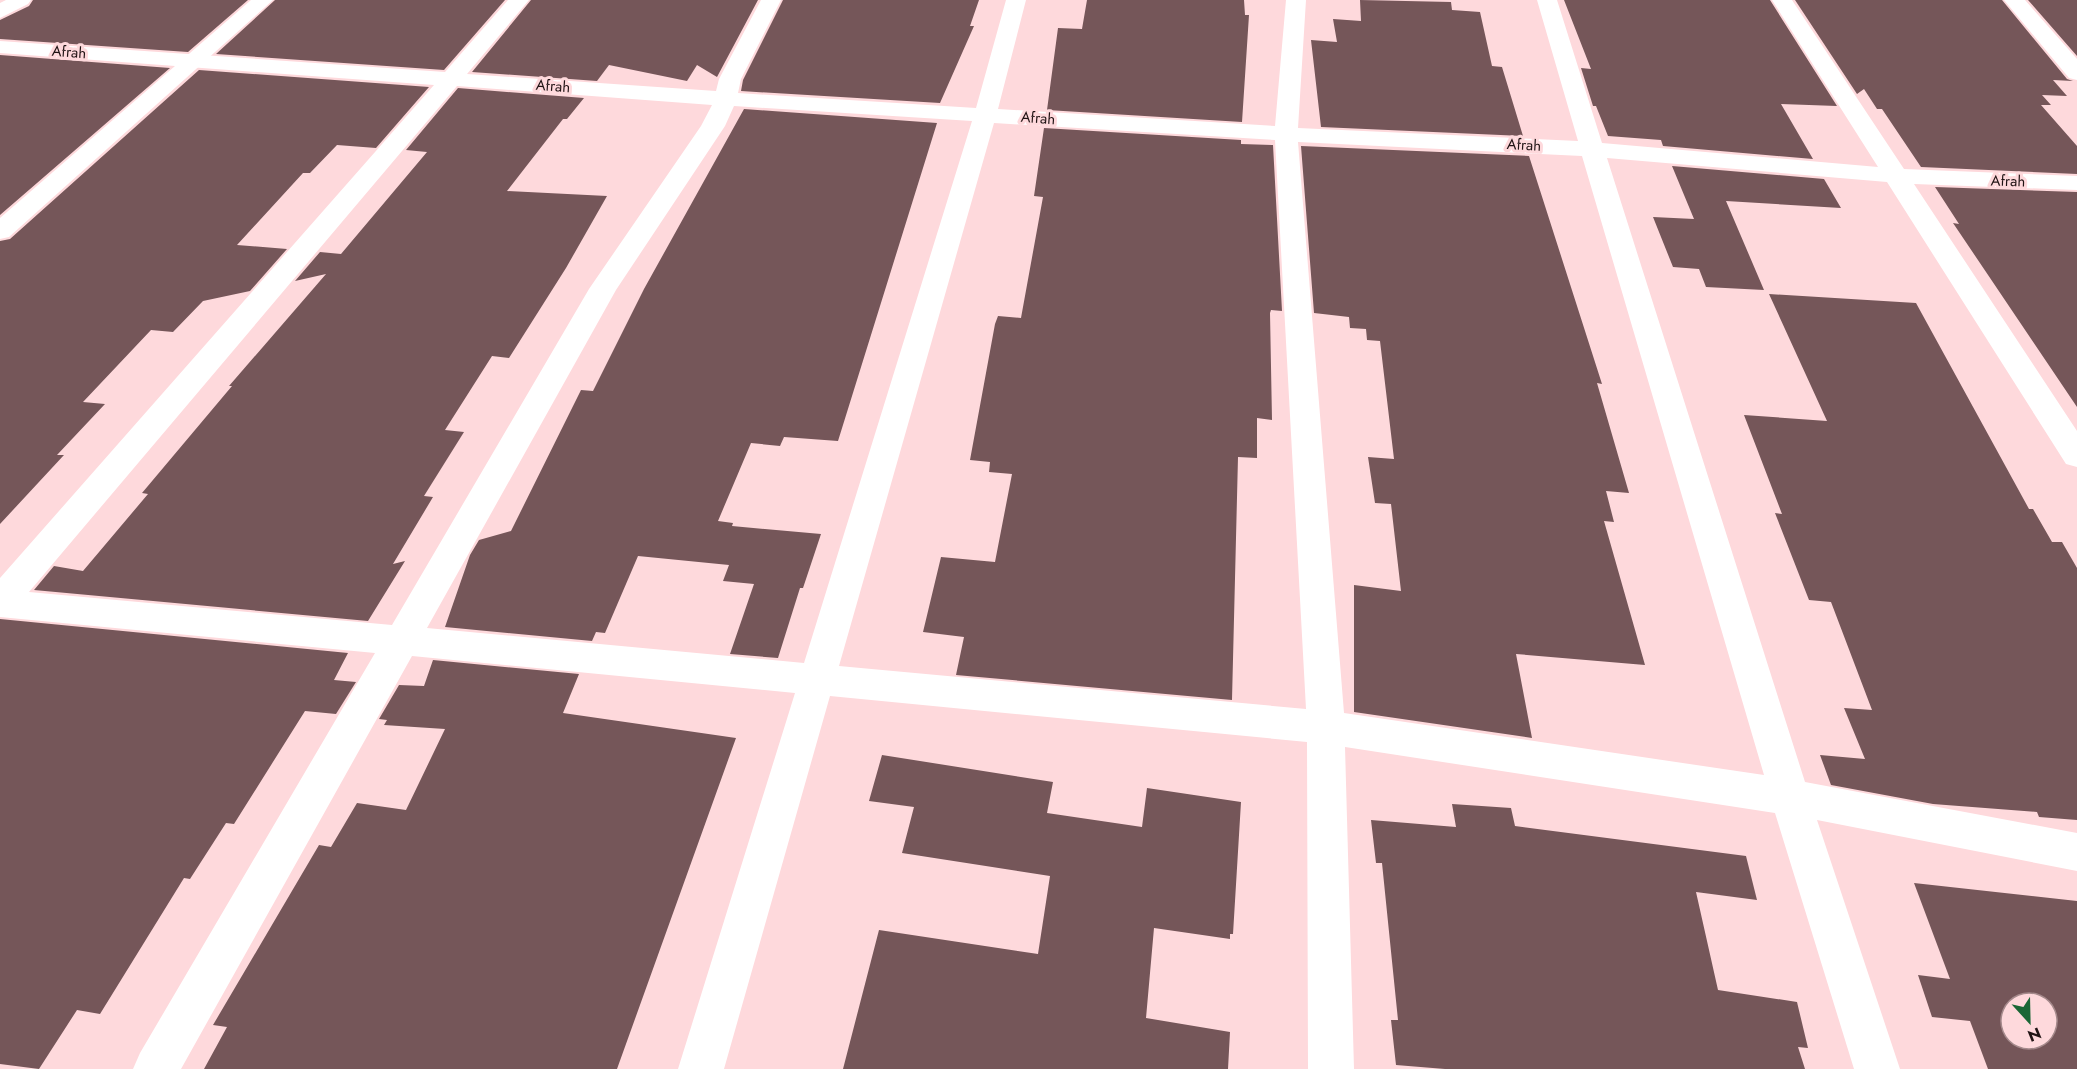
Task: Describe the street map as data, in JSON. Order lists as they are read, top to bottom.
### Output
{
  "streets": {
    "street": ["Afrah"]
  },
  "north": "bottom"
}
